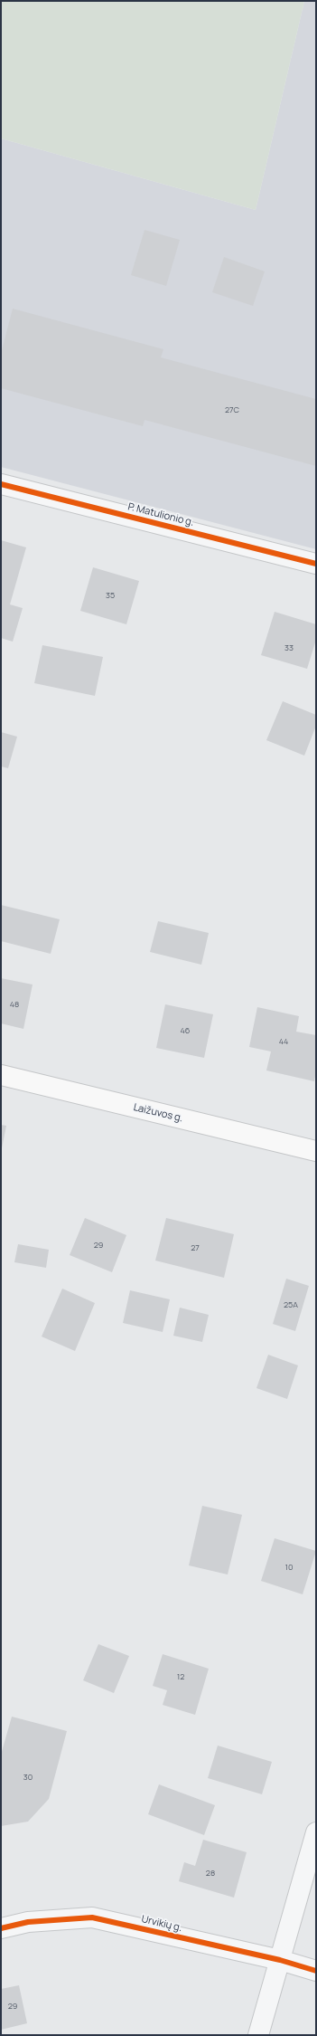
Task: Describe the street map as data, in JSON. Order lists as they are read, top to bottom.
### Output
{
  "streets": {
    "main road": ["Laižuvos g."],
    "street": ["P. Matulionio g.", "Urvikių g."]
  },
  "house_numbers": [
    "27C",
    "35",
    "33",
    "48",
    "46",
    "44",
    "29",
    "27",
    "25A",
    "10",
    "12",
    "30",
    "28",
    "29"
  ]
}
